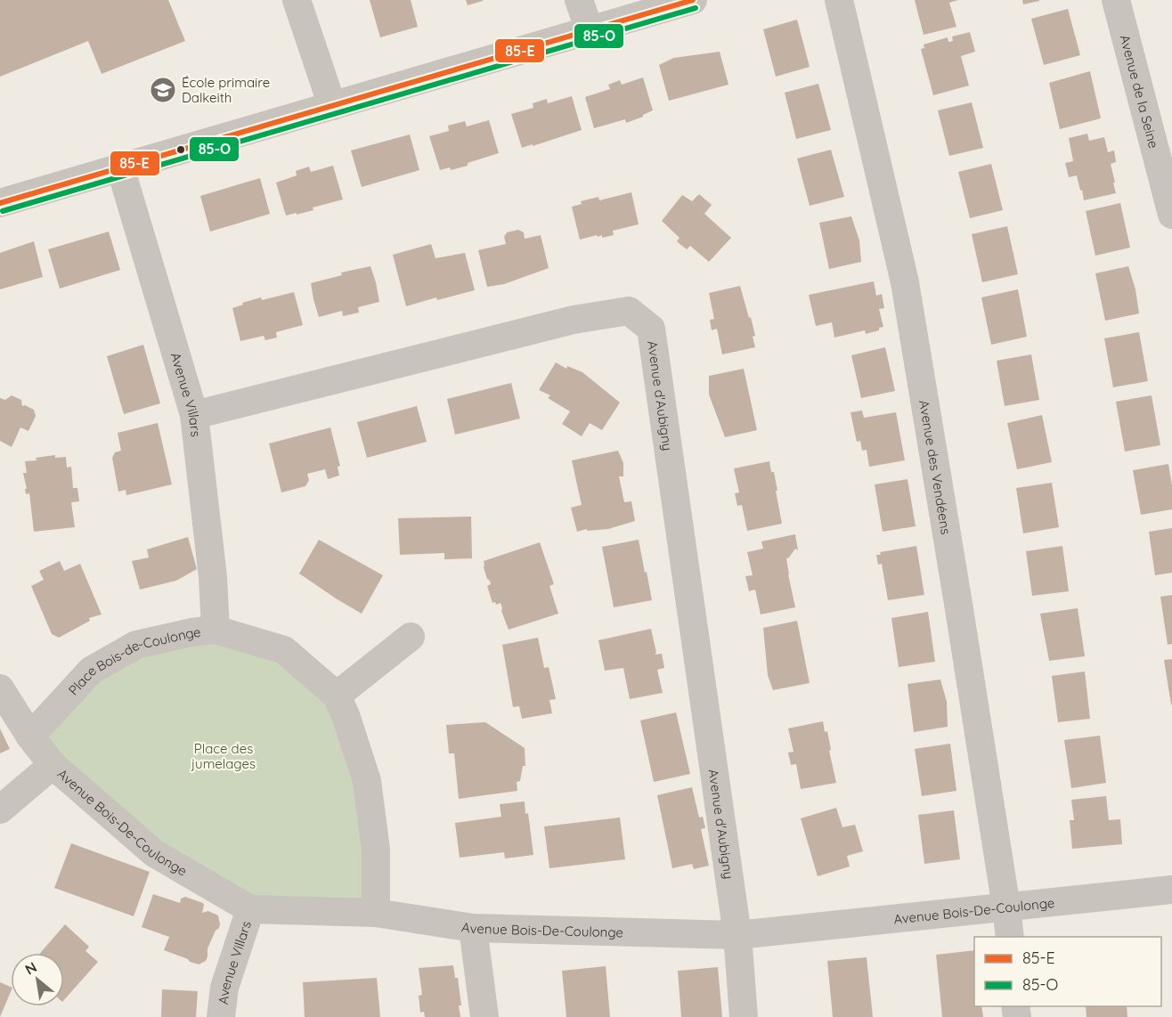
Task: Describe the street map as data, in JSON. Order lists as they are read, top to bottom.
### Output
{
  "streets": {
    "street": [
      "Avenue de la Seine",
      "Avenue Villars",
      "Avenue d'Aubigny",
      "Avenue des Vendéens",
      "Place Bois-de-Coulonge",
      "Avenue Bois-De-Coulonge"
    ]
  },
  "crossings": [
    ["Avenue Villars", "Avenue d'Aubigny"],
    ["Avenue Villars", "Place Bois-de-Coulonge"],
    ["Avenue Villars", "Avenue Bois-De-Coulonge"],
    ["Avenue d'Aubigny", "Avenue Bois-De-Coulonge"],
    ["Avenue des Vendéens", "Avenue Bois-De-Coulonge"],
    ["Place Bois-de-Coulonge", "Avenue Bois-De-Coulonge"]
  ],
  "parks": ["Place des jumelages"],
  "places": {
    "school or university": ["École primaire Dalkeith"]
  },
  "lines": ["transit line 85-E", "transit line 85-O"],
  "legend": ["85-E", "85-O"],
  "north": "top left"
}
